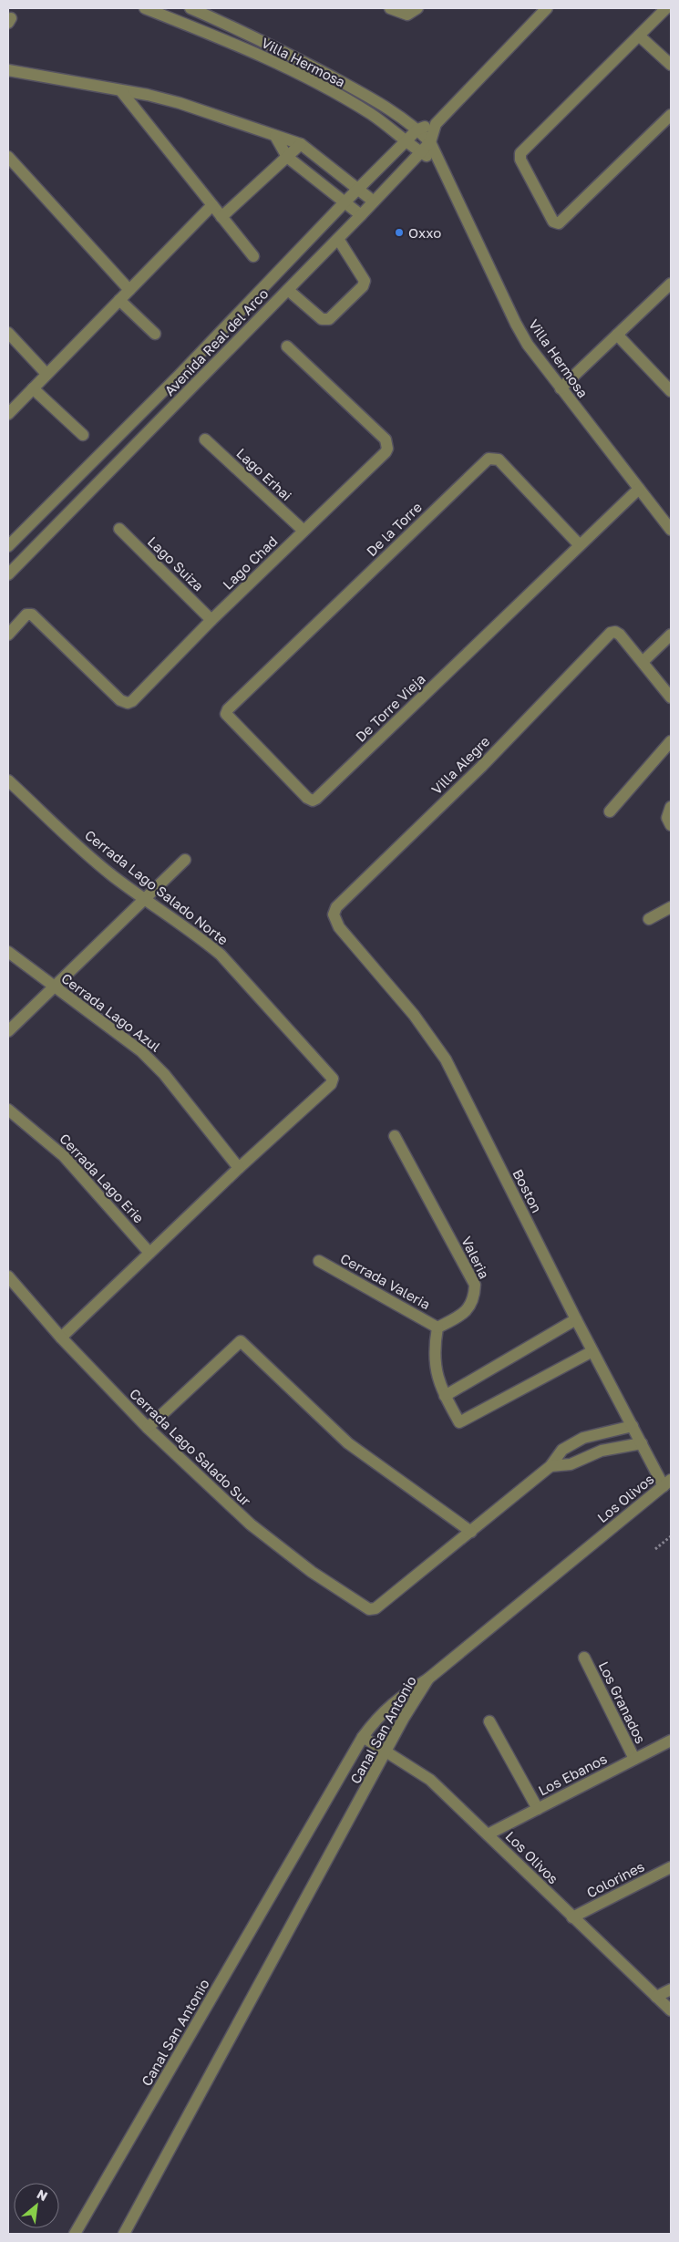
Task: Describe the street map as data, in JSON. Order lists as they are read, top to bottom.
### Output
{
  "streets": {
    "street": [
      "Villa Hermosa",
      "Avenida Real del Arco",
      "Lago Erhai",
      "De la Torre",
      "Lago Chad",
      "Lago Suiza",
      "De Torre Vieja",
      "Villa Alegre",
      "Cerrada Lago Salado Norte",
      "Cerrada Lago Azul",
      "Cerrada Lago Erie",
      "Boston",
      "Valeria",
      "Cerrada Valeria",
      "Cerrada Lago Salado Sur",
      "Los Olivos",
      "Los Granados",
      "Canal San Antonio",
      "Los Ebanos",
      "Colorines"
    ]
  },
  "crossings": [
    ["Villa Hermosa", "Avenida Real del Arco"],
    ["Lago Erhai", "Lago Chad"],
    ["De la Torre", "De Torre Vieja"],
    ["Lago Chad", "Lago Suiza"],
    ["Villa Alegre", "Boston"],
    ["Cerrada Lago Salado Norte", "Cerrada Lago Azul"],
    ["Boston", "Los Olivos"],
    ["Valeria", "Cerrada Valeria"],
    ["Los Olivos", "Canal San Antonio"],
    ["Los Olivos", "Los Ebanos"],
    ["Los Olivos", "Colorines"],
    ["Los Granados", "Los Ebanos"]
  ],
  "places": ["Oxxo"],
  "north": "top right"
}
